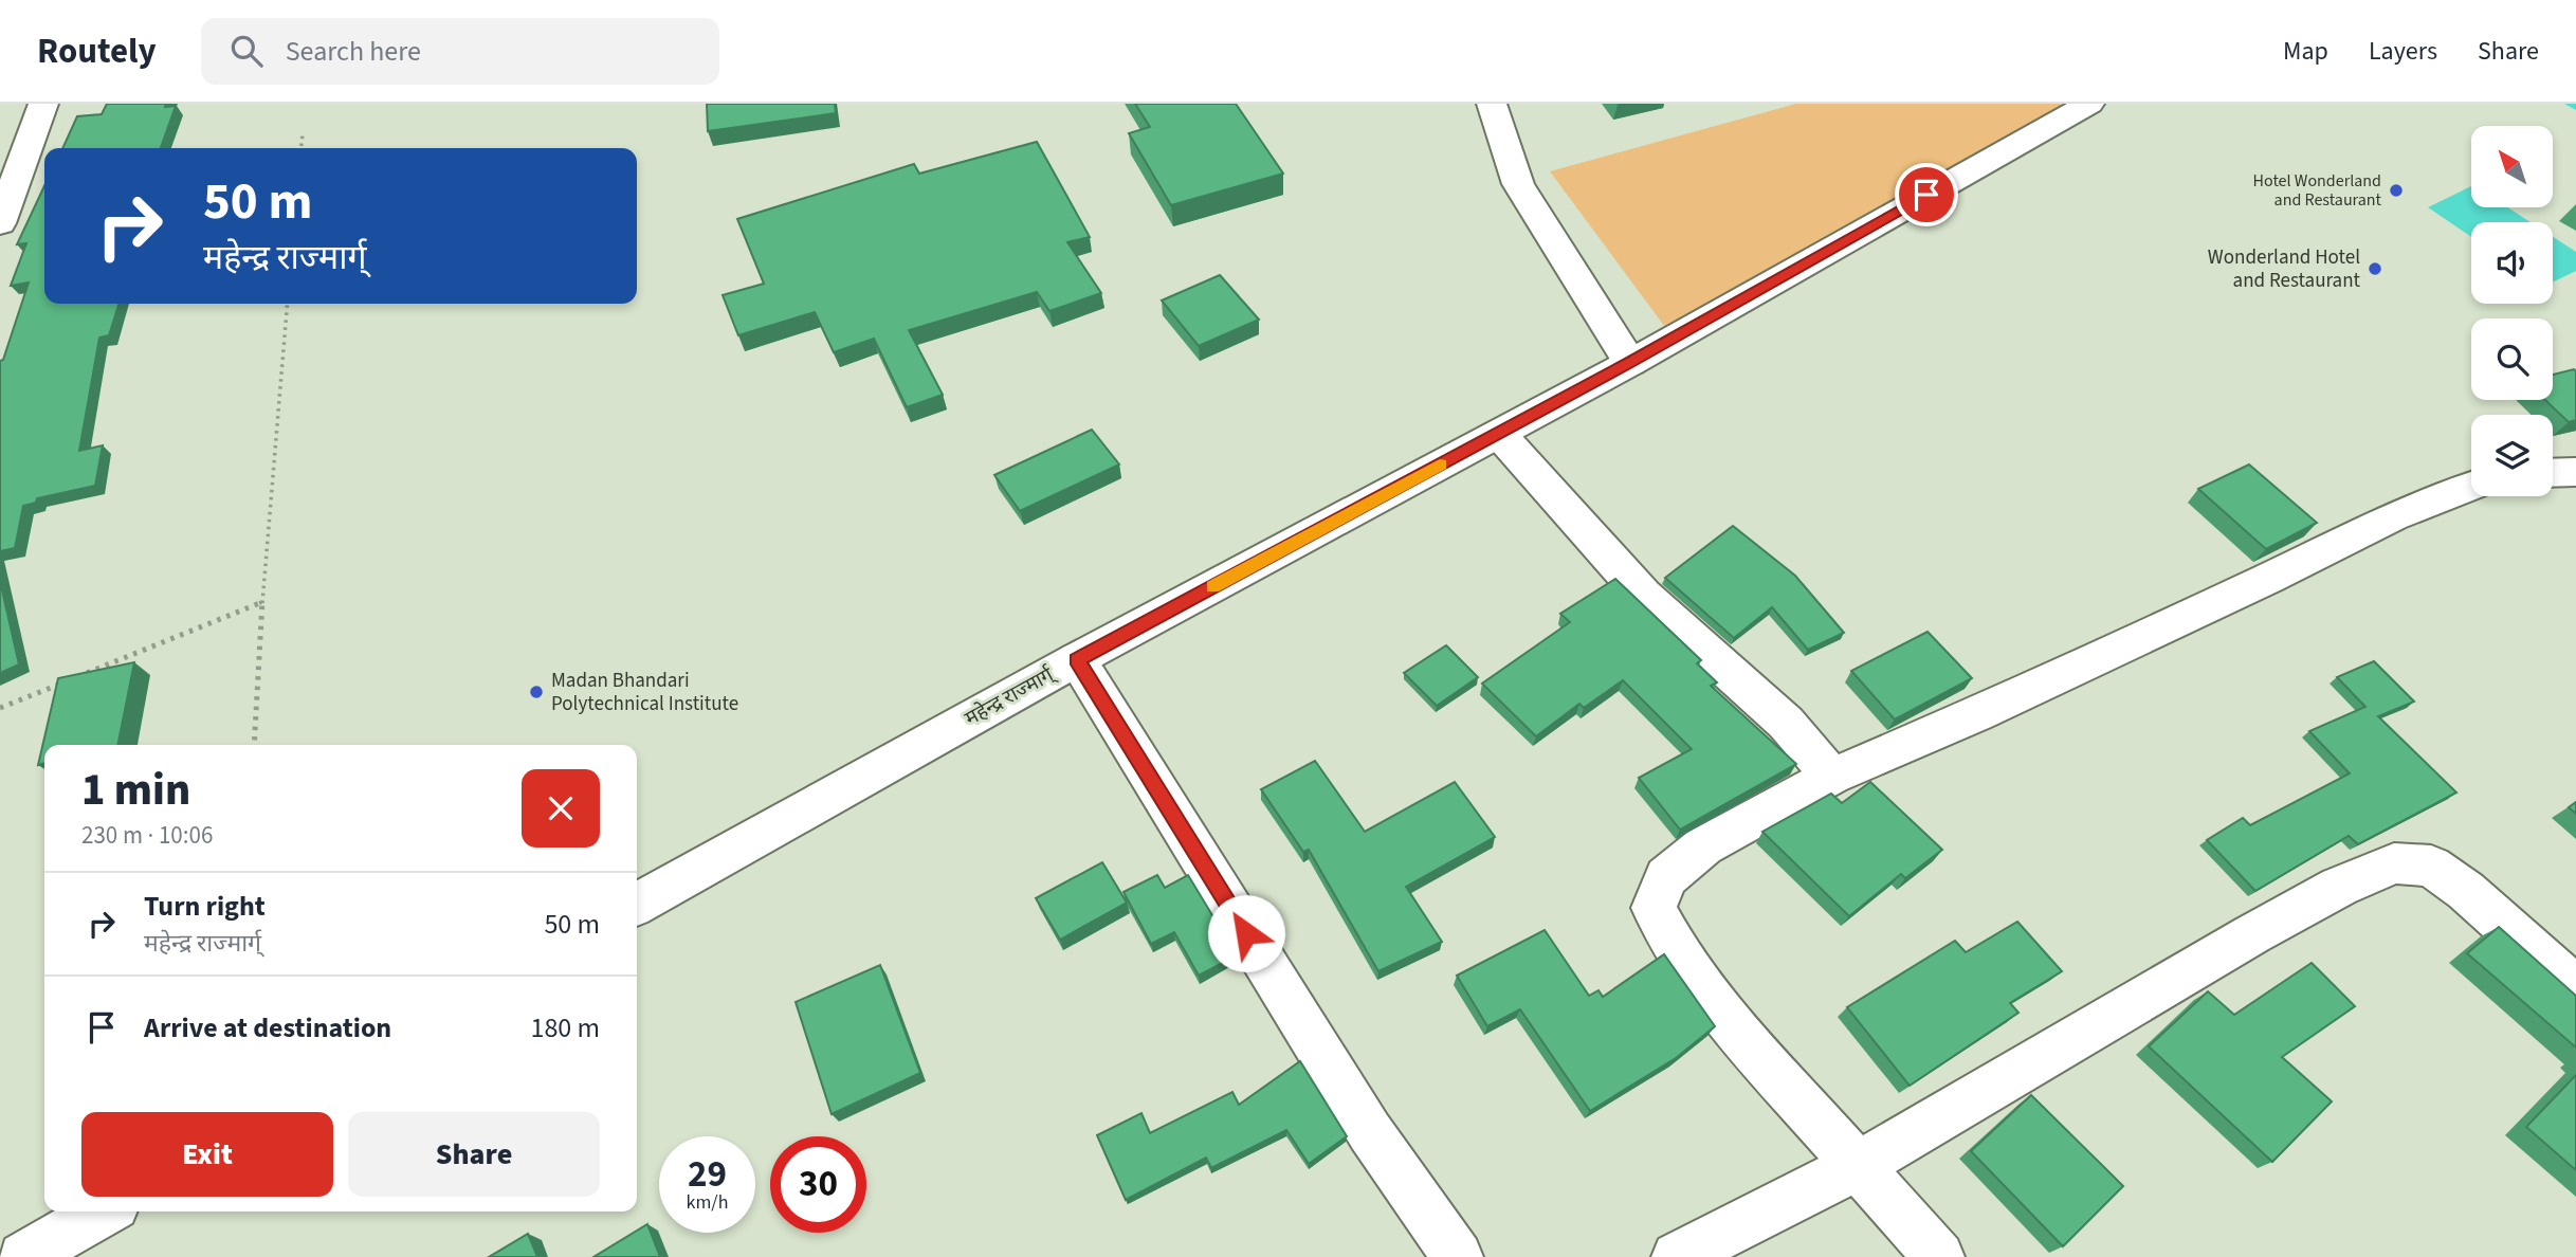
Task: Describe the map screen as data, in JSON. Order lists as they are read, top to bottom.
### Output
{
  "streets": {
    "main road": ["महेन्द्र राज्मार्ग्"]
  },
  "places": ["Hotel Wonderland and Restaurant", "Wonderland Hotel and Restaurant", "Madan Bhandari Polytechnical Institute"],
  "north": "top left",
  "page": {
    "header": "Routely",
    "search": "Search here",
    "nav": ["Map", "Layers", "Share"],
    "turn": ["50 m", "महेन्द्र राज्मार्ग्"],
    "heading": ["1 min", "230 m · 10:06"],
    "list": [
      {
        "name": "Turn right",
        "note": "महेन्द्र राज्मार्ग्",
        "value": "50 m"
      },
      {
        "name": "Arrive at destination",
        "value": "180 m"
      }
    ],
    "buttons": ["Exit", "Share"],
    "speed": "29 km/h",
    "limit": "30"
  }
}
